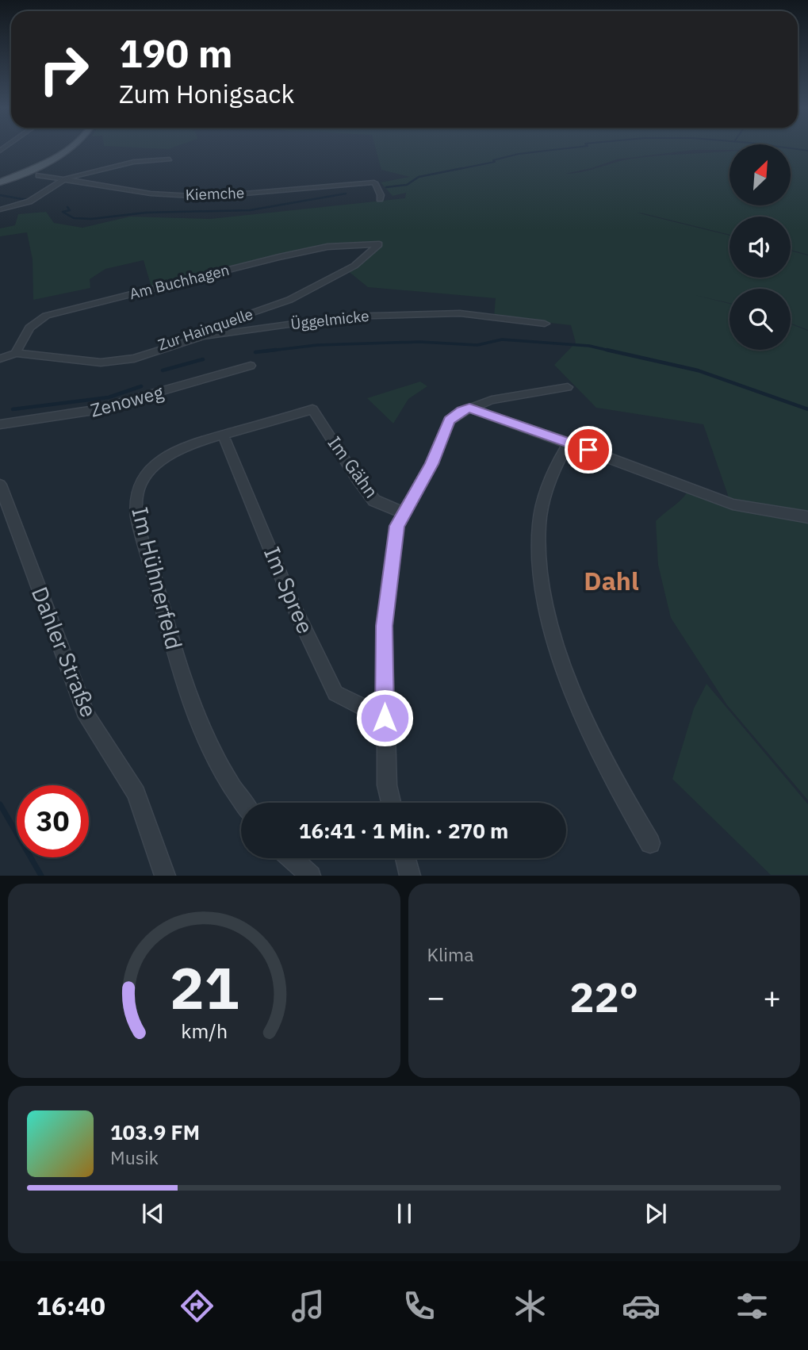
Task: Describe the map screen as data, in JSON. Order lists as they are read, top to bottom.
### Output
{
  "streets": {
    "street": [
      "Kiemche",
      "Am Buchhagen",
      "Üggelmicke",
      "Zur Hainquelle",
      "Zenoweg",
      "Im Gähn",
      "Im Hühnerfeld",
      "Im Spree",
      "Dahler Straße"
    ]
  },
  "crossings": [
    ["Am Buchhagen", "Zur Hainquelle"],
    ["Üggelmicke", "Zur Hainquelle"],
    ["Im Gähn", "Im Hühnerfeld"],
    ["Im Hühnerfeld", "Im Spree"]
  ],
  "districts": ["Dahl"],
  "north": "top right",
  "page": {
    "turn": ["190 m", "Zum Honigsack"],
    "limit": "30",
    "trip": "16:41 · 1 Min. · 270 m",
    "tile": "Klima",
    "heat": ["−", "22°", "+"],
    "song": ["103.9 FM", "Musik"],
    "tabs": "16:40",
    "gauge": ["21", "km/h"]
  }
}
